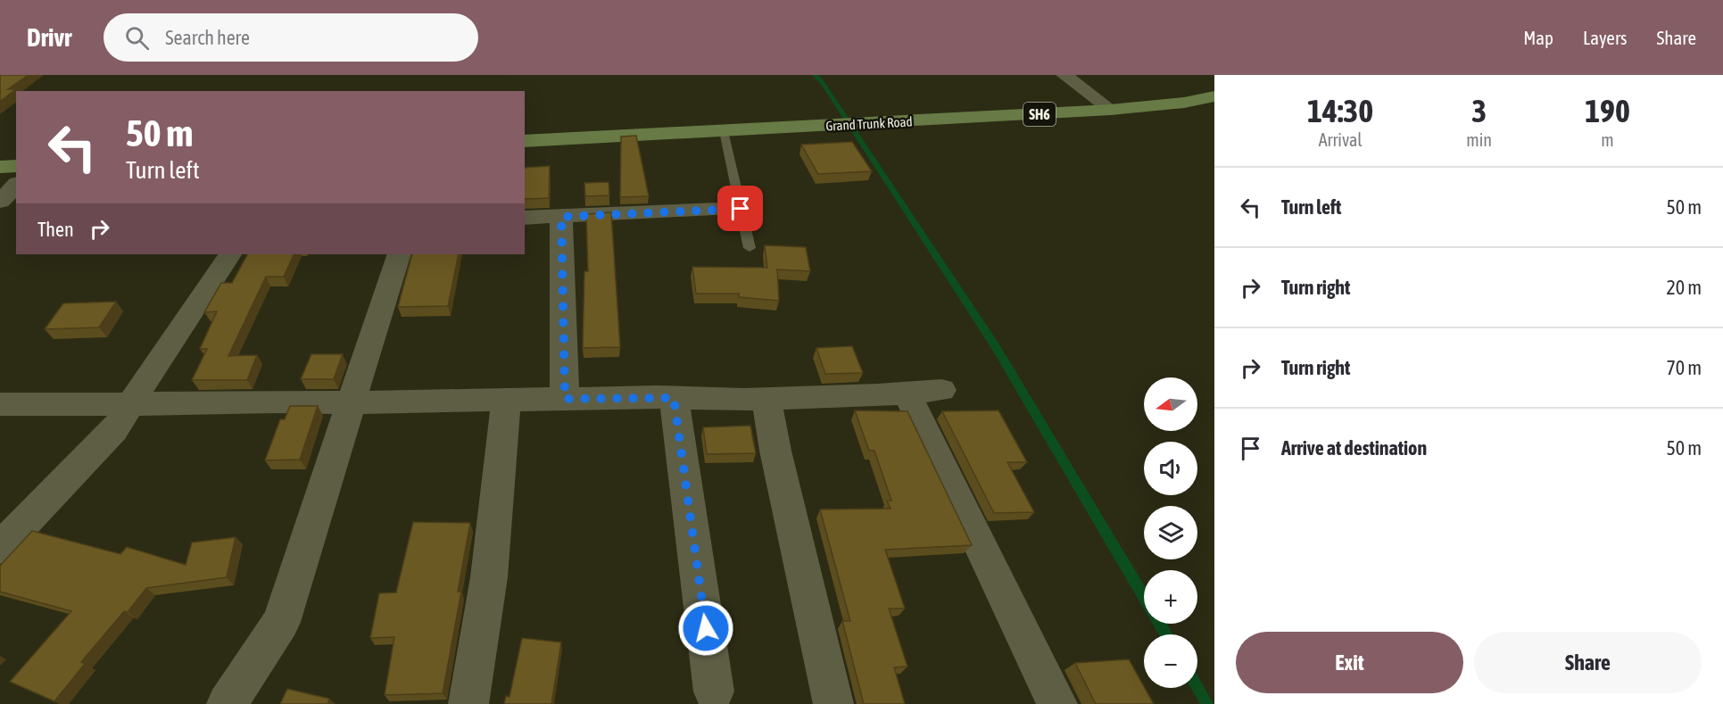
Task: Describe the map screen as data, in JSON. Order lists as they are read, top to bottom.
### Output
{
  "streets": {
    "main road": ["SH6", "Grand Trunk Road"]
  },
  "north": "left",
  "page": {
    "header": "Drivr",
    "search": "Search here",
    "nav": ["Map", "Layers", "Share"],
    "eta": [
      "14:30",
      "Arrival",
      "3",
      "min",
      "190",
      "m"
    ],
    "turn": ["50 m", "Turn left"],
    "list": [
      {
        "name": "Turn left",
        "value": "50 m"
      },
      {
        "name": "Turn right",
        "value": "20 m"
      },
      {
        "name": "Turn right",
        "value": "70 m"
      },
      {
        "name": "Arrive at destination",
        "value": "50 m"
      }
    ],
    "then": "Then",
    "map_buttons": ["+", "−"],
    "buttons": ["Exit", "Share"]
  }
}
